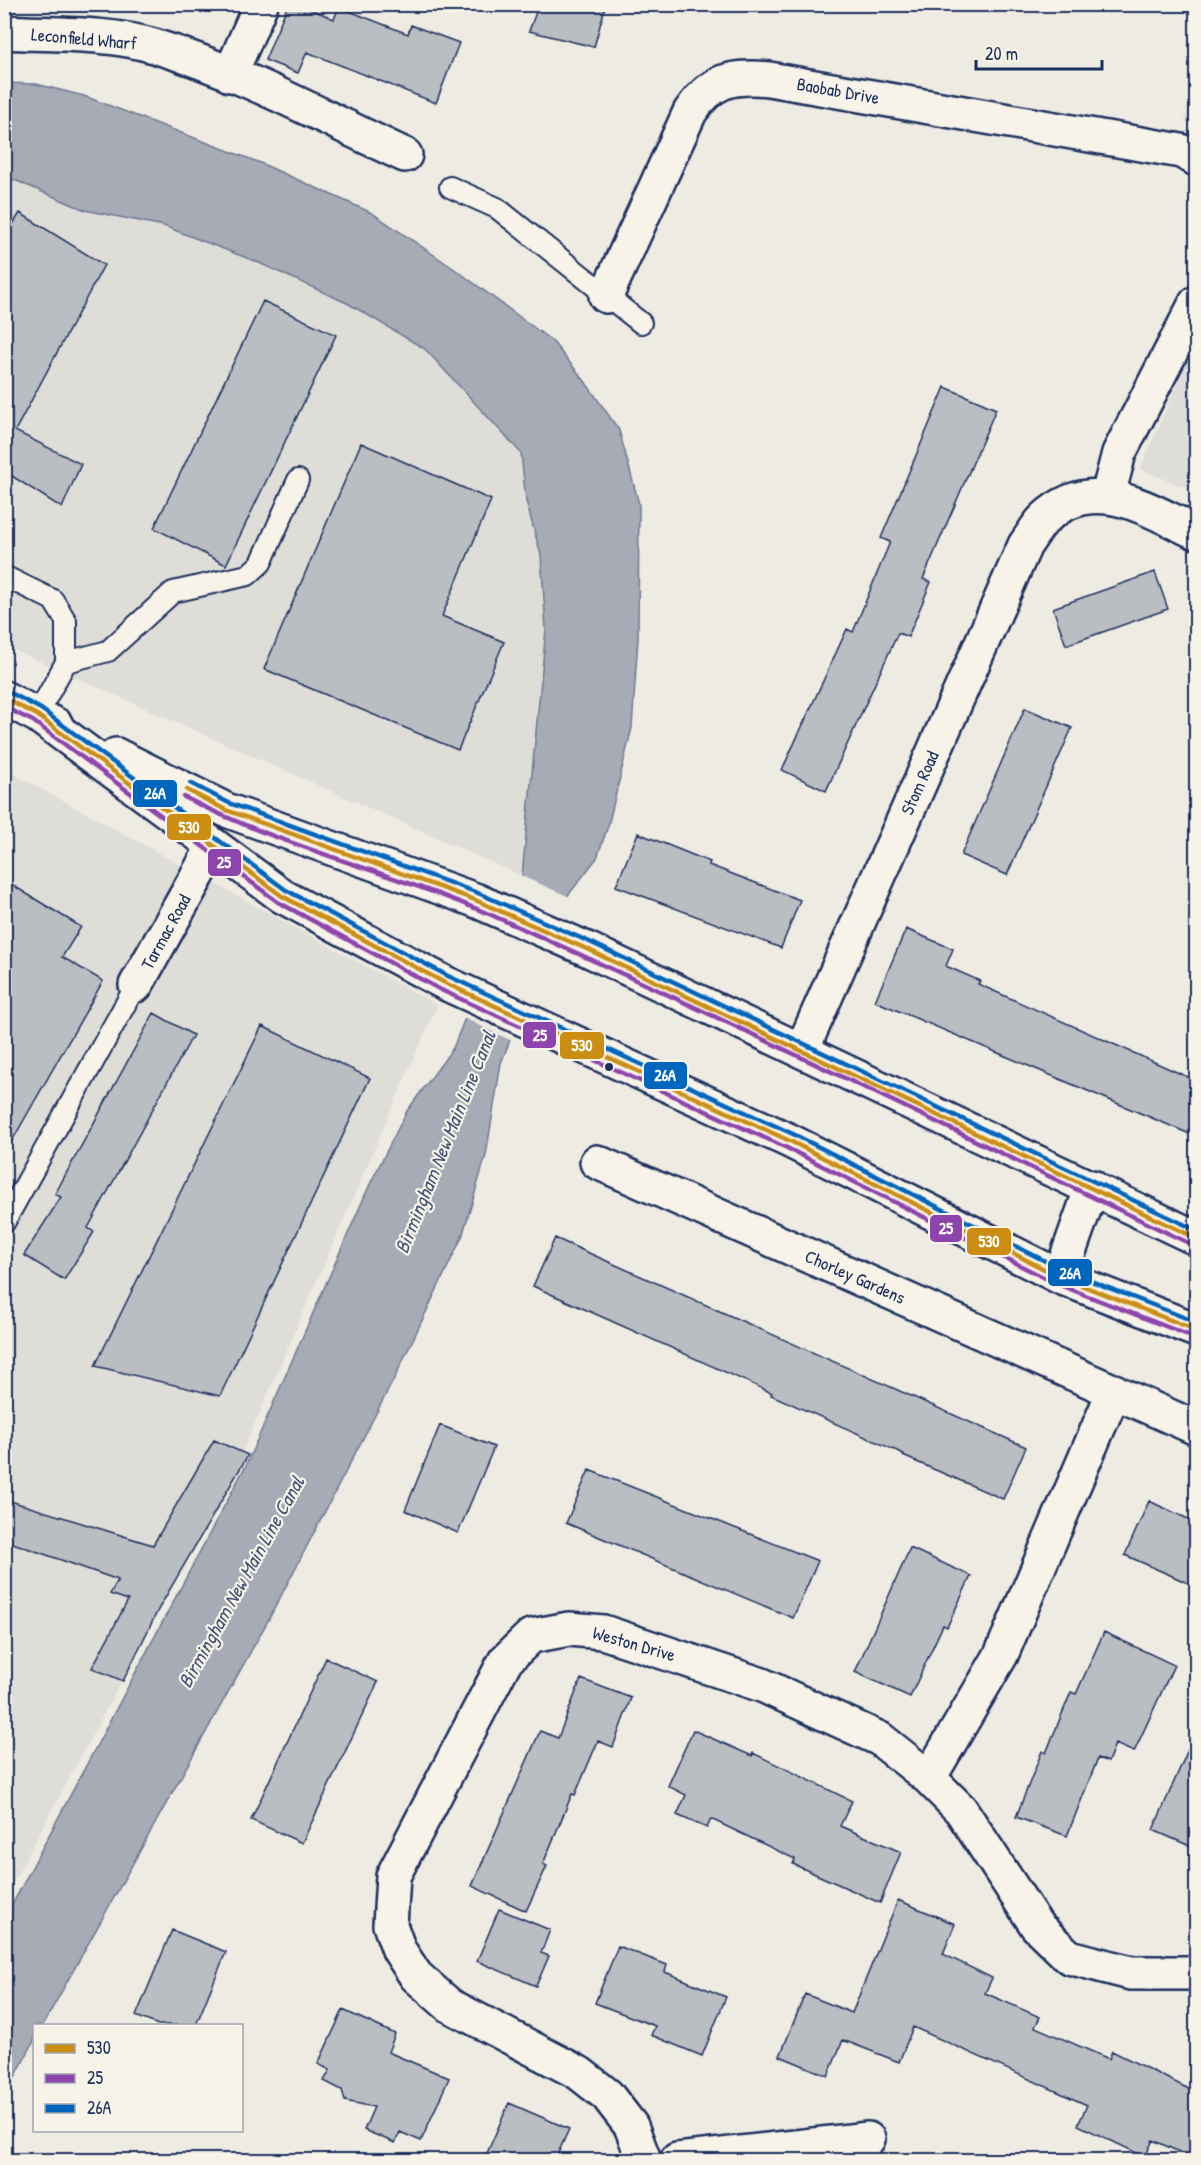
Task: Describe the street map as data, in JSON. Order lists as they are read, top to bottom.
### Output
{
  "streets": {
    "street": [
      "Leconfield Wharf",
      "Baobab Drive",
      "Stom Road",
      "Tarmac Road",
      "Chorley Gardens",
      "Weston Drive"
    ]
  },
  "water": ["Birmingham New Main Line Canal"],
  "lines": ["transit line 26A", "transit line 530", "transit line 25"],
  "legend": ["530", "25", "26A"],
  "scale_bar": "20 m"
}
